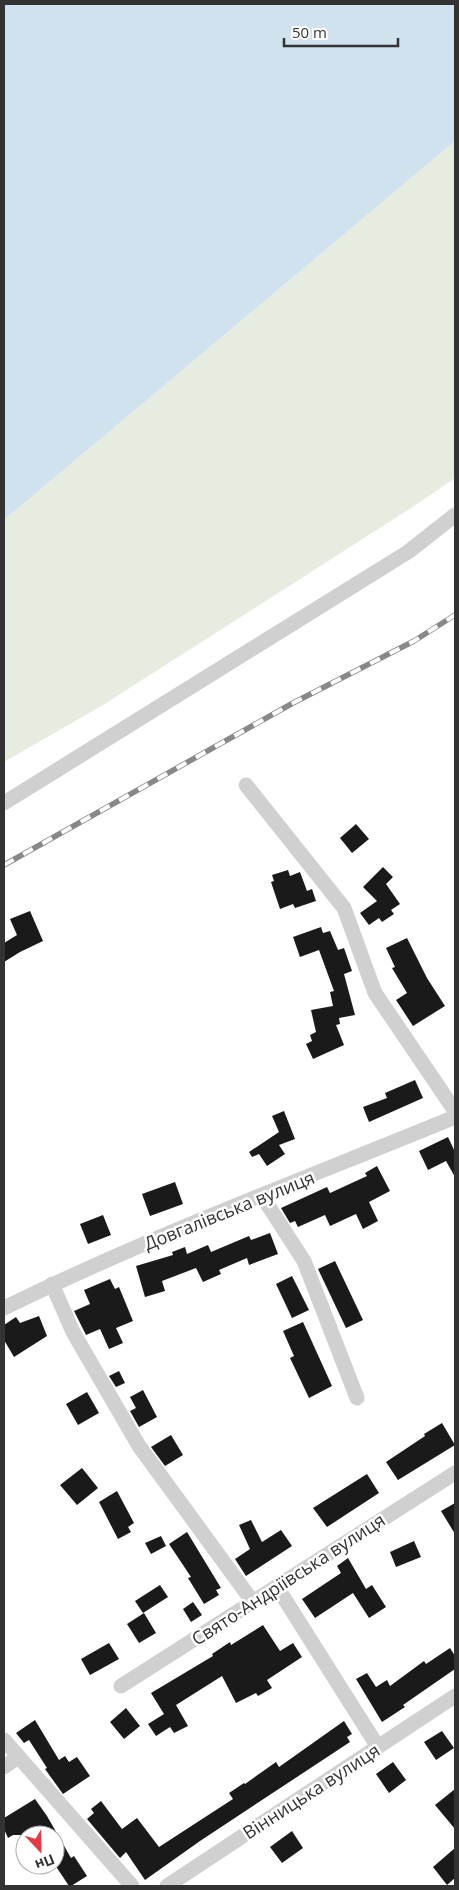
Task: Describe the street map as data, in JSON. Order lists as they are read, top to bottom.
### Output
{
  "streets": {
    "street": ["Довгалівська вулиця", "Свято-Андріївська вулиця", "Вінницька вулиця"]
  },
  "scale_bar": "50 m",
  "north": "bottom"
}
